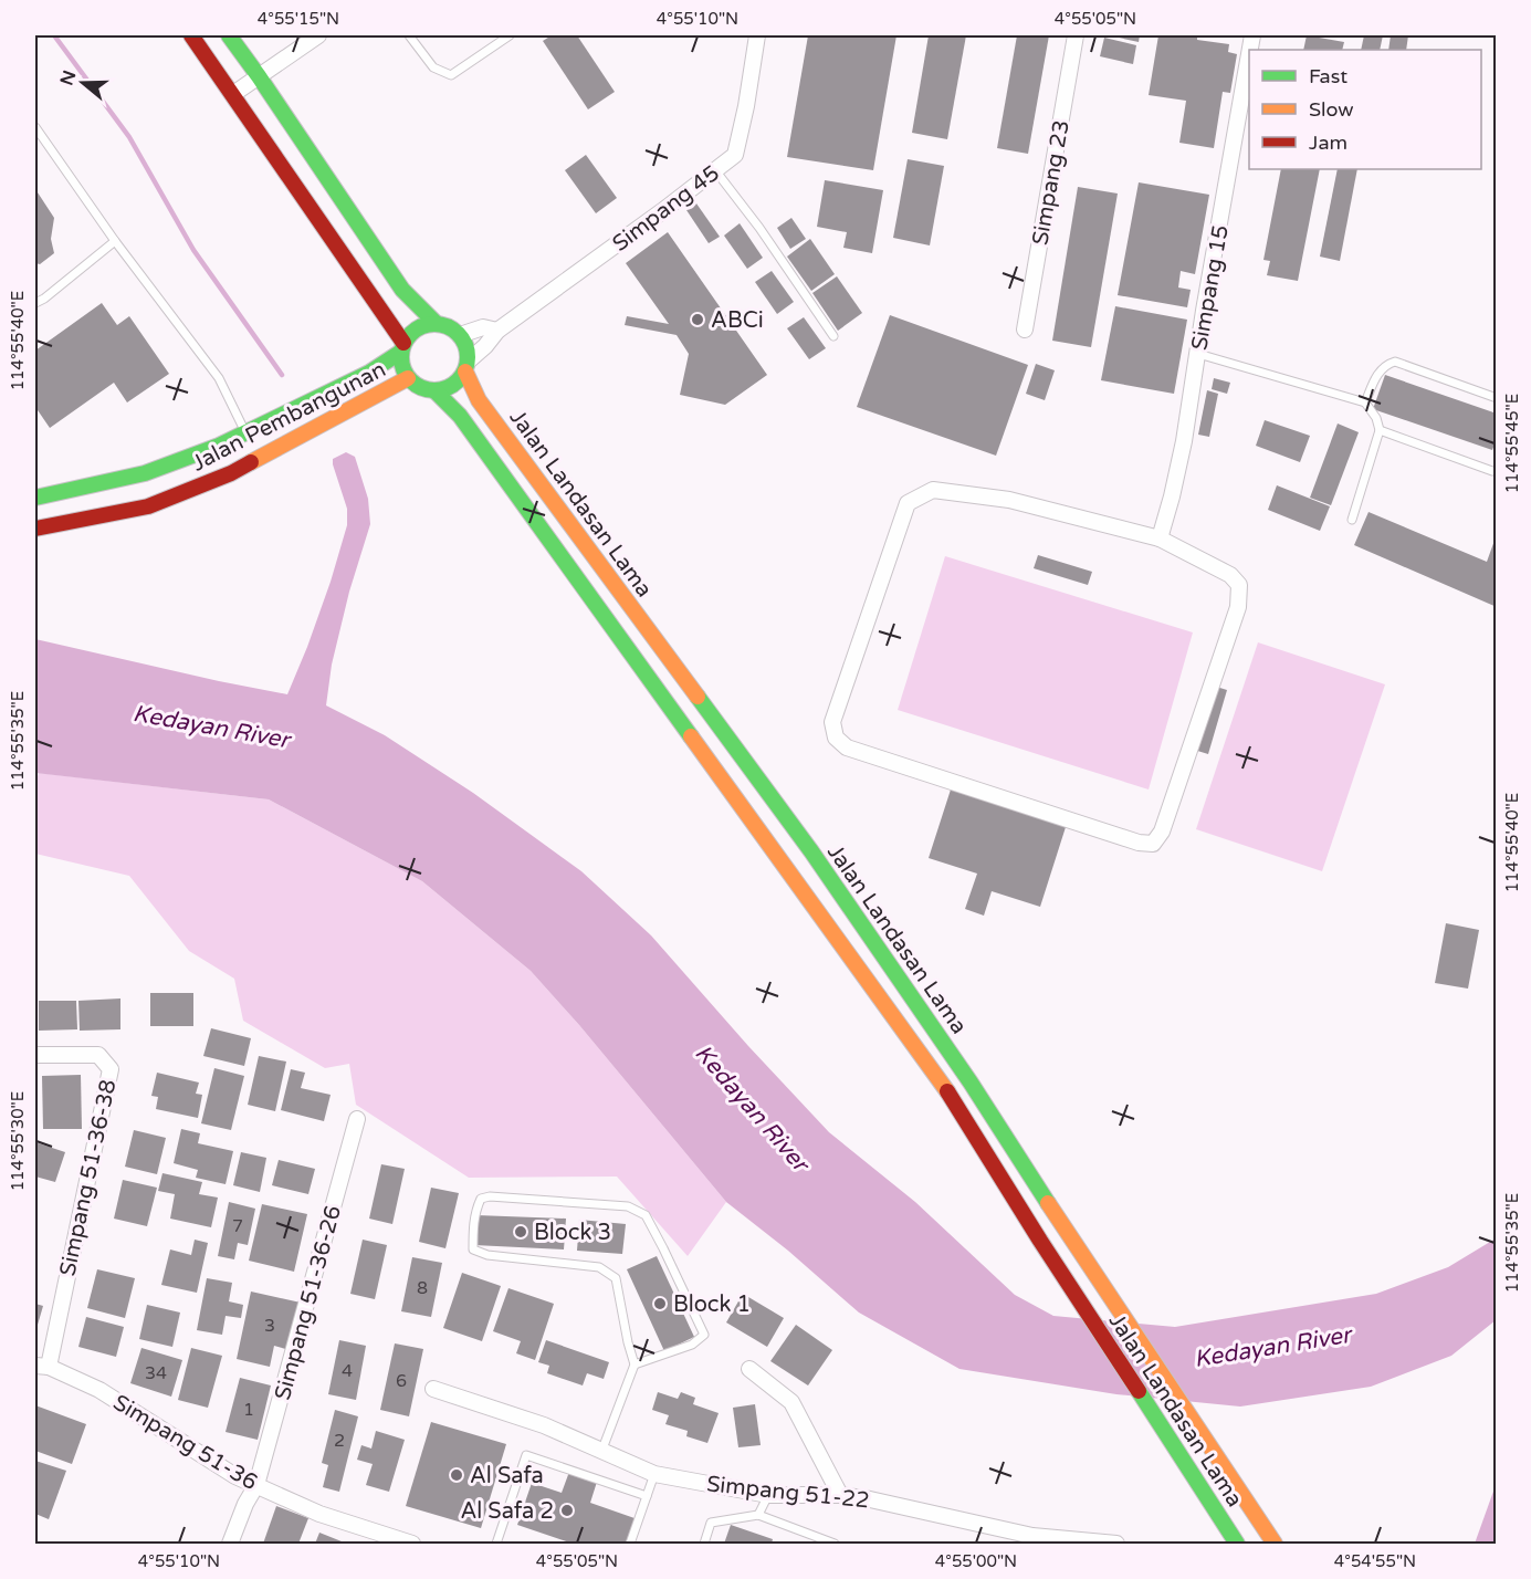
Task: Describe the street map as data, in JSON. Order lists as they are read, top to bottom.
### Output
{
  "streets": {
    "main road": ["Jalan Pembangunan", "Jalan Landasan Lama"],
    "street": [
      "Simpang 23",
      "Simpang 45",
      "Simpang 15",
      "Simpang 51-36-38",
      "Simpang 51-36-26",
      "Simpang 51-36",
      "Simpang 51-22"
    ]
  },
  "crossings": [
    ["Simpang 45", "Jalan Pembangunan"],
    ["Simpang 45", "Jalan Landasan Lama"],
    ["Jalan Pembangunan", "Jalan Landasan Lama"],
    ["Simpang 51-36-38", "Simpang 51-36"],
    ["Simpang 51-36-26", "Simpang 51-36"]
  ],
  "water": ["Kedayan River"],
  "places": [
    "ABCi",
    "Block 3",
    "Block 1",
    "Al Safa",
    "Al Safa 2"
  ],
  "house_numbers": [
    "7",
    "8",
    "3",
    "4",
    "34",
    "6",
    "1",
    "2"
  ],
  "legend": ["Fast", "Slow", "Jam"],
  "north": "left",
  "coordinates": [
    "4°55'15\"N",
    "4°55'10\"N",
    "4°55'05\"N",
    "114°55'40\"E",
    "114°55'45\"E",
    "114°55'35\"E",
    "114°55'30\"E",
    "4°55'00\"N",
    "4°54'55\"N"
  ]
}
